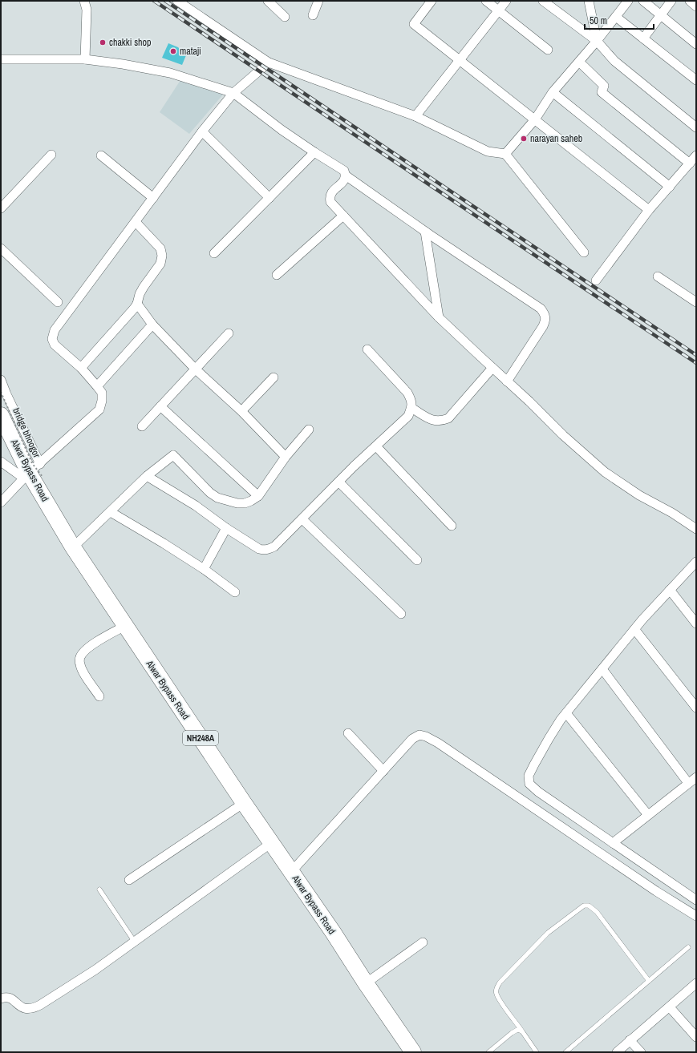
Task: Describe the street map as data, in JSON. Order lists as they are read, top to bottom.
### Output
{
  "streets": {
    "highway": ["Alwar Bypass Road", "NH248A"],
    "path": ["bridge bhoogor"]
  },
  "crossings": [
    ["bridge bhoogor", "Alwar Bypass Road"]
  ],
  "places": ["chakki shop", "mataji", "narayan saheb"],
  "scale_bar": "50 m"
}
